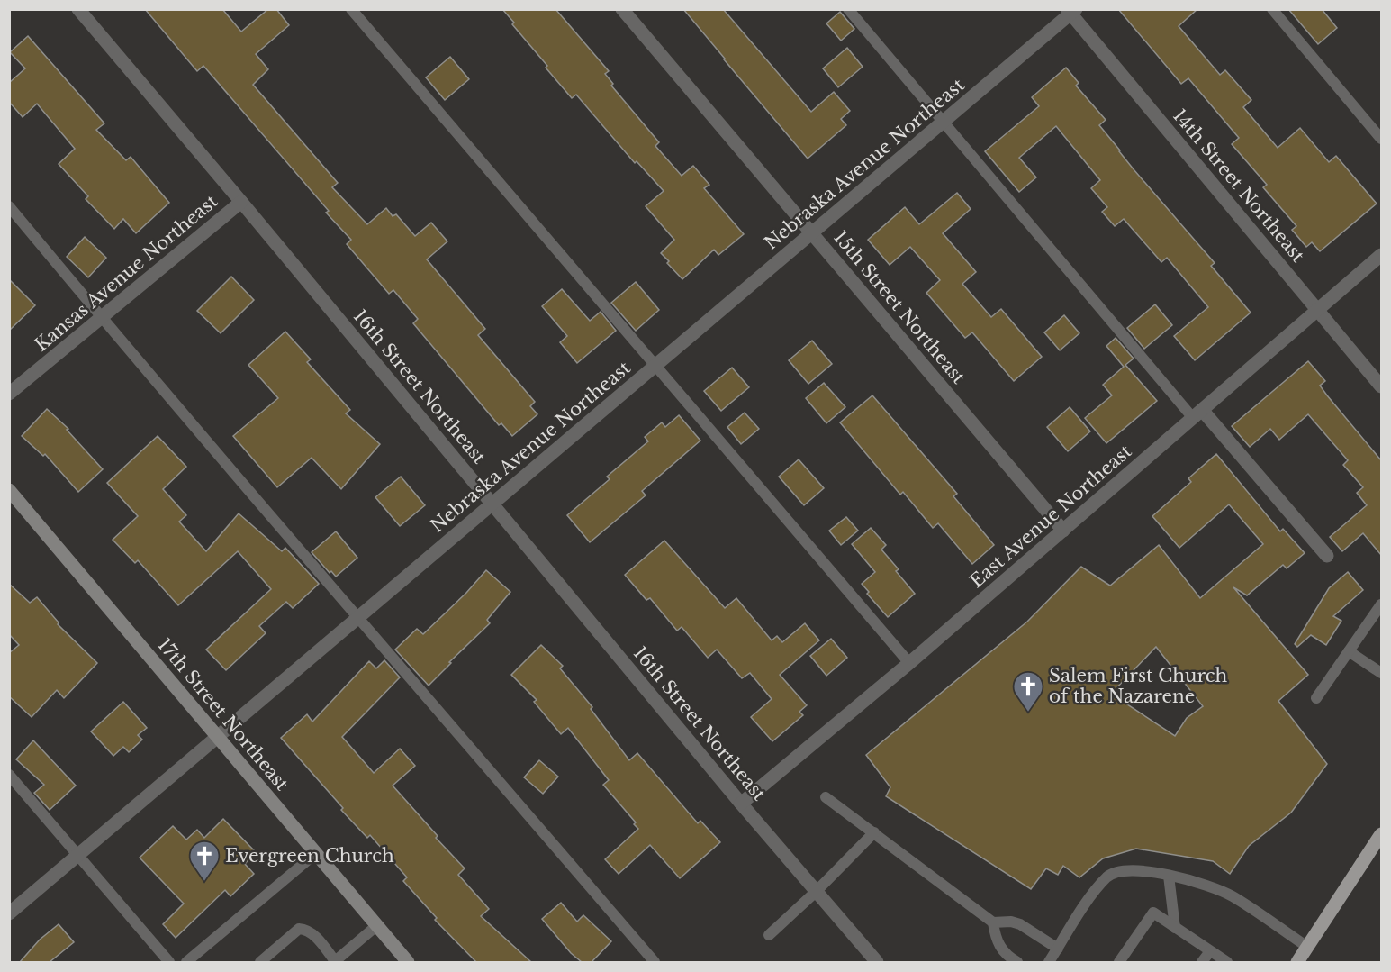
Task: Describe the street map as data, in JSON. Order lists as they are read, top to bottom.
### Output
{
  "streets": {
    "main road": ["17th Street Northeast"],
    "street": [
      "Nebraska Avenue Northeast",
      "14th Street Northeast",
      "Kansas Avenue Northeast",
      "15th Street Northeast",
      "16th Street Northeast",
      "East Avenue Northeast"
    ]
  },
  "crossings": [
    ["Nebraska Avenue Northeast", "14th Street Northeast"],
    ["Nebraska Avenue Northeast", "15th Street Northeast"],
    ["Nebraska Avenue Northeast", "16th Street Northeast"],
    ["Nebraska Avenue Northeast", "17th Street Northeast"],
    ["14th Street Northeast", "East Avenue Northeast"],
    ["Kansas Avenue Northeast", "16th Street Northeast"],
    ["15th Street Northeast", "East Avenue Northeast"],
    ["16th Street Northeast", "East Avenue Northeast"]
  ],
  "places": {
    "church": ["Salem First Church of the Nazarene", "Evergreen Church"]
  }
}
